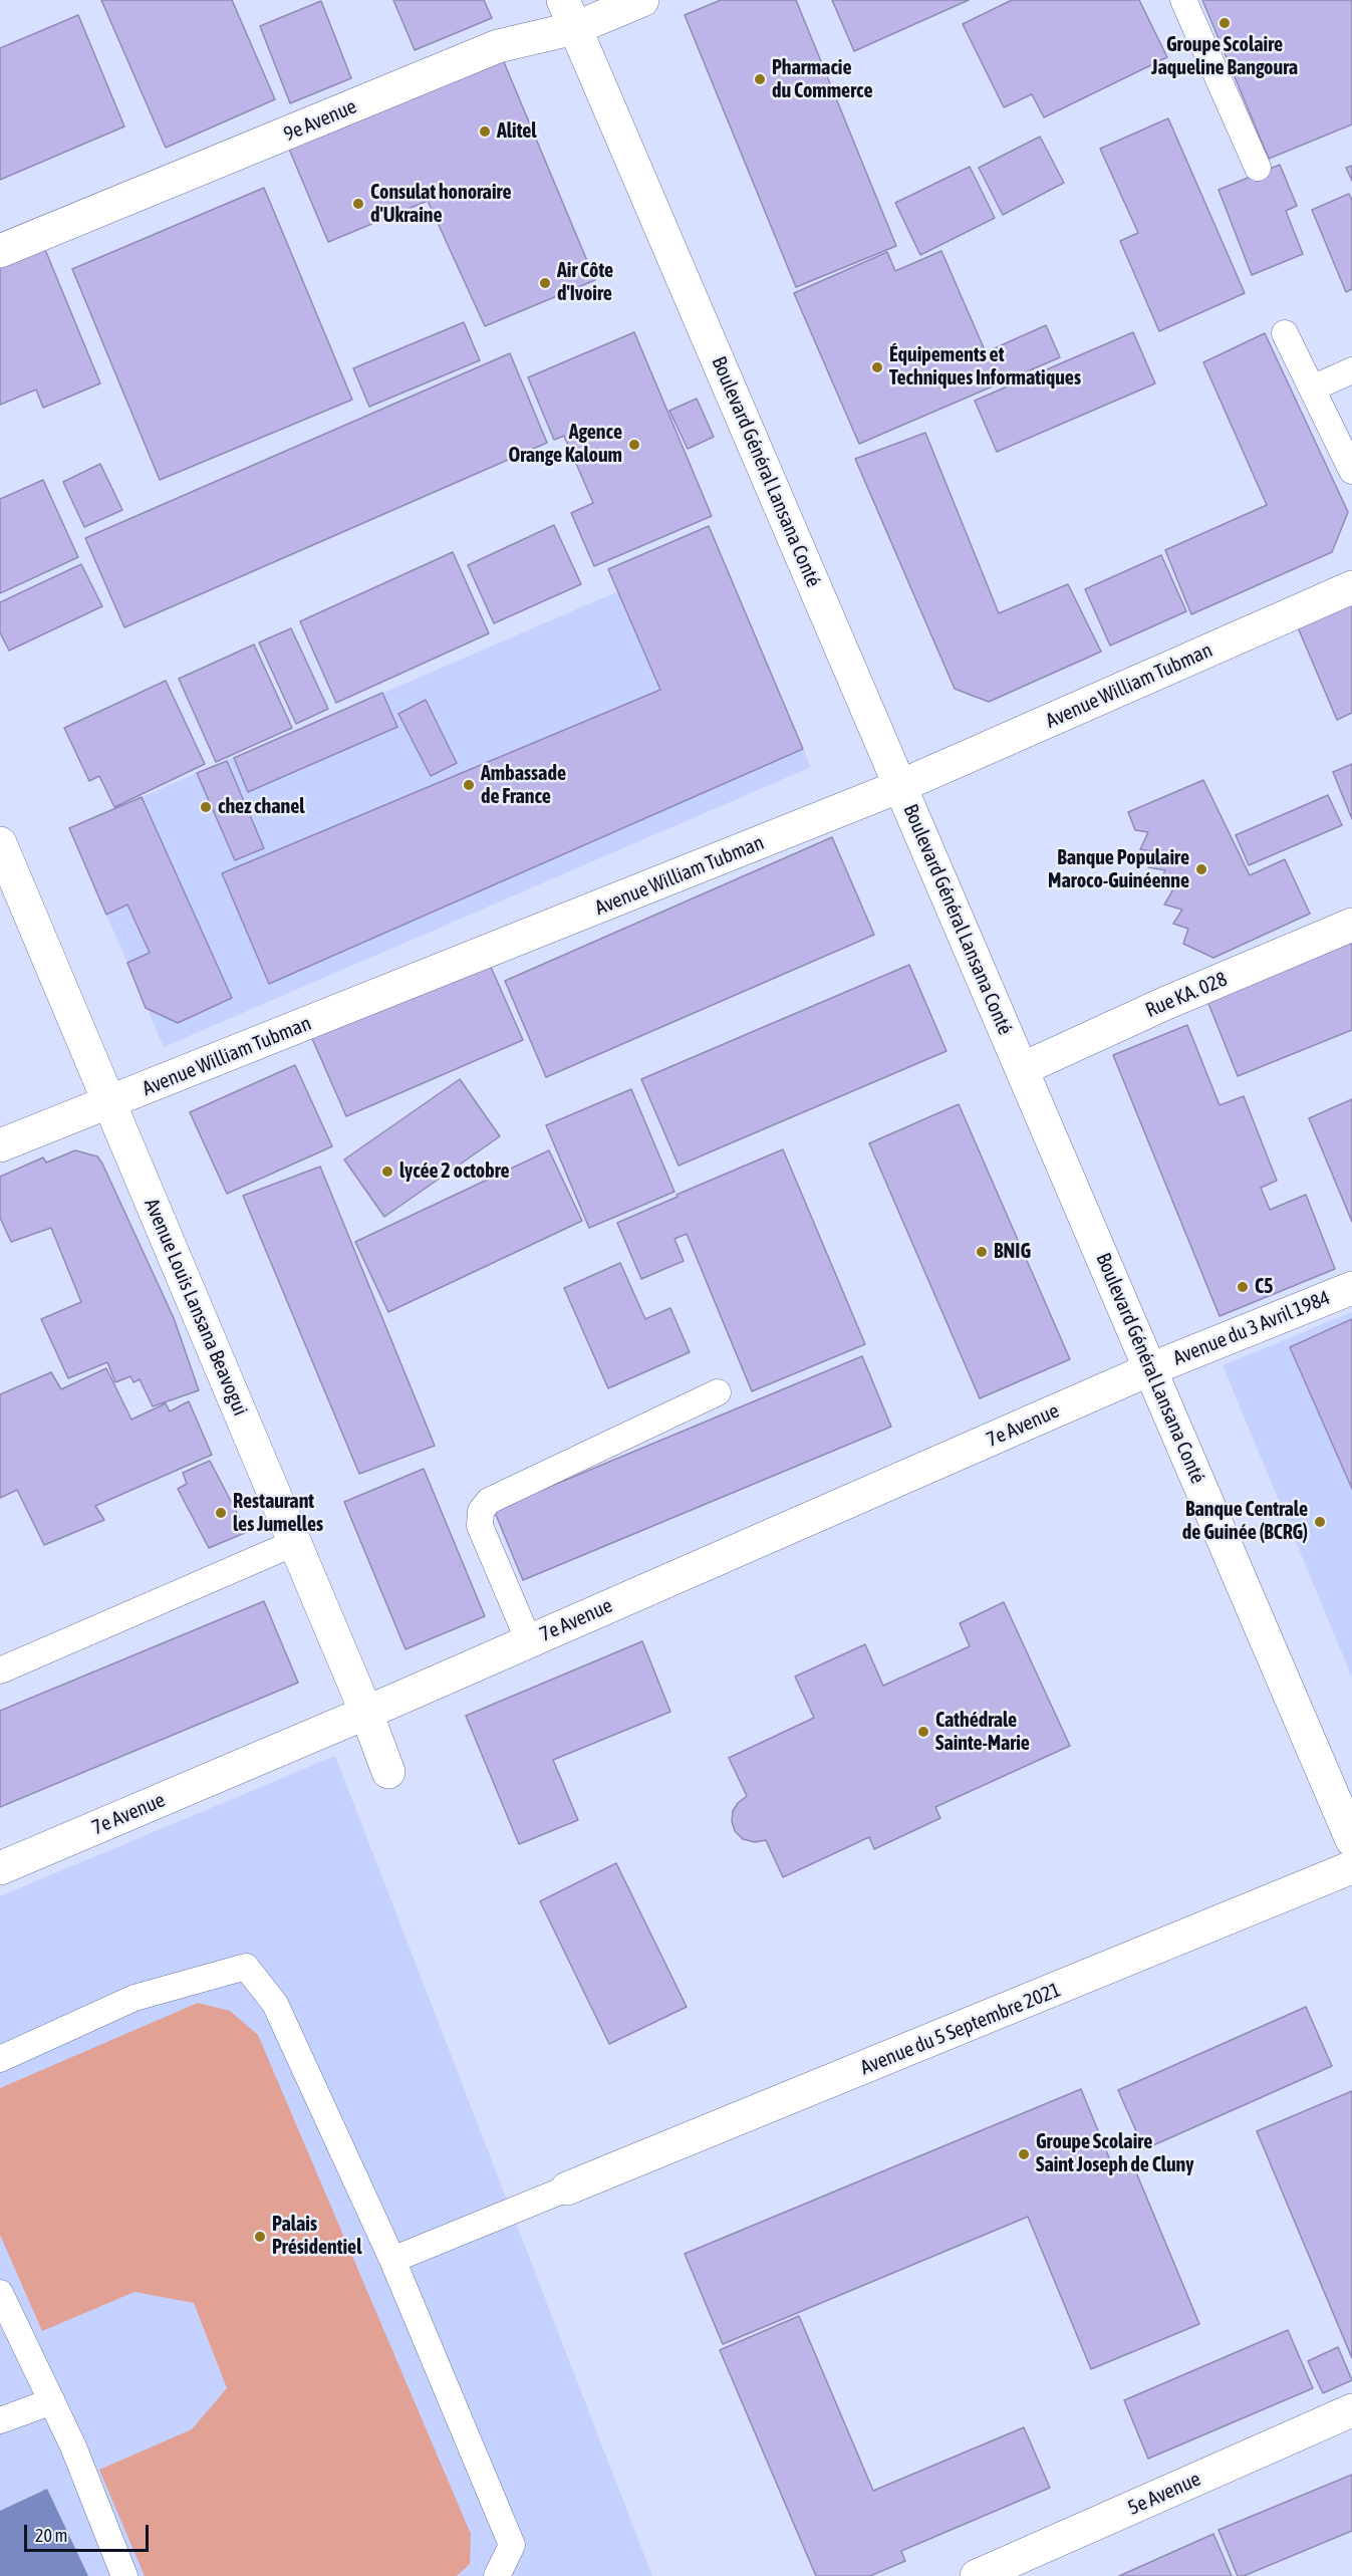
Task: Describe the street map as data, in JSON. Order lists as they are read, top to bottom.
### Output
{
  "streets": {
    "street": [
      "9e Avenue",
      "Boulevard Général Lansana Conté",
      "Avenue William Tubman",
      "Rue KA. 028",
      "Avenue Louis Lansana Beavogui",
      "Avenue du 3 Avril 1984",
      "7e Avenue",
      "Avenue du 5 Septembre 2021",
      "5e Avenue"
    ]
  },
  "crossings": [
    ["9e Avenue", "Boulevard Général Lansana Conté"],
    ["Boulevard Général Lansana Conté", "Avenue William Tubman"],
    ["Boulevard Général Lansana Conté", "Rue KA. 028"],
    ["Boulevard Général Lansana Conté", "Avenue du 3 Avril 1984"],
    ["Boulevard Général Lansana Conté", "7e Avenue"],
    ["Avenue William Tubman", "Avenue Louis Lansana Beavogui"],
    ["Avenue Louis Lansana Beavogui", "7e Avenue"],
    ["Avenue du 3 Avril 1984", "7e Avenue"]
  ],
  "places": [
    "Groupe Scolaire Jaqueline Bangoura",
    "Pharmacie du Commerce",
    "Alitel",
    "Consulat honoraire d'Ukraine",
    "Air Côte d'Ivoire",
    "Équipements et Techniques Informatiques",
    "Agence Orange Kaloum",
    "Ambassade de France",
    "chez chanel",
    "Banque Populaire Maroco-Guinéenne",
    "lycée 2 octobre",
    "BNIG",
    "C5",
    "Restaurant les Jumelles",
    "Banque Centrale de Guinée (BCRG)",
    "Cathédrale Sainte-Marie",
    "Groupe Scolaire Saint Joseph de Cluny",
    "Palais Présidentiel"
  ],
  "scale_bar": "20 m"
}
